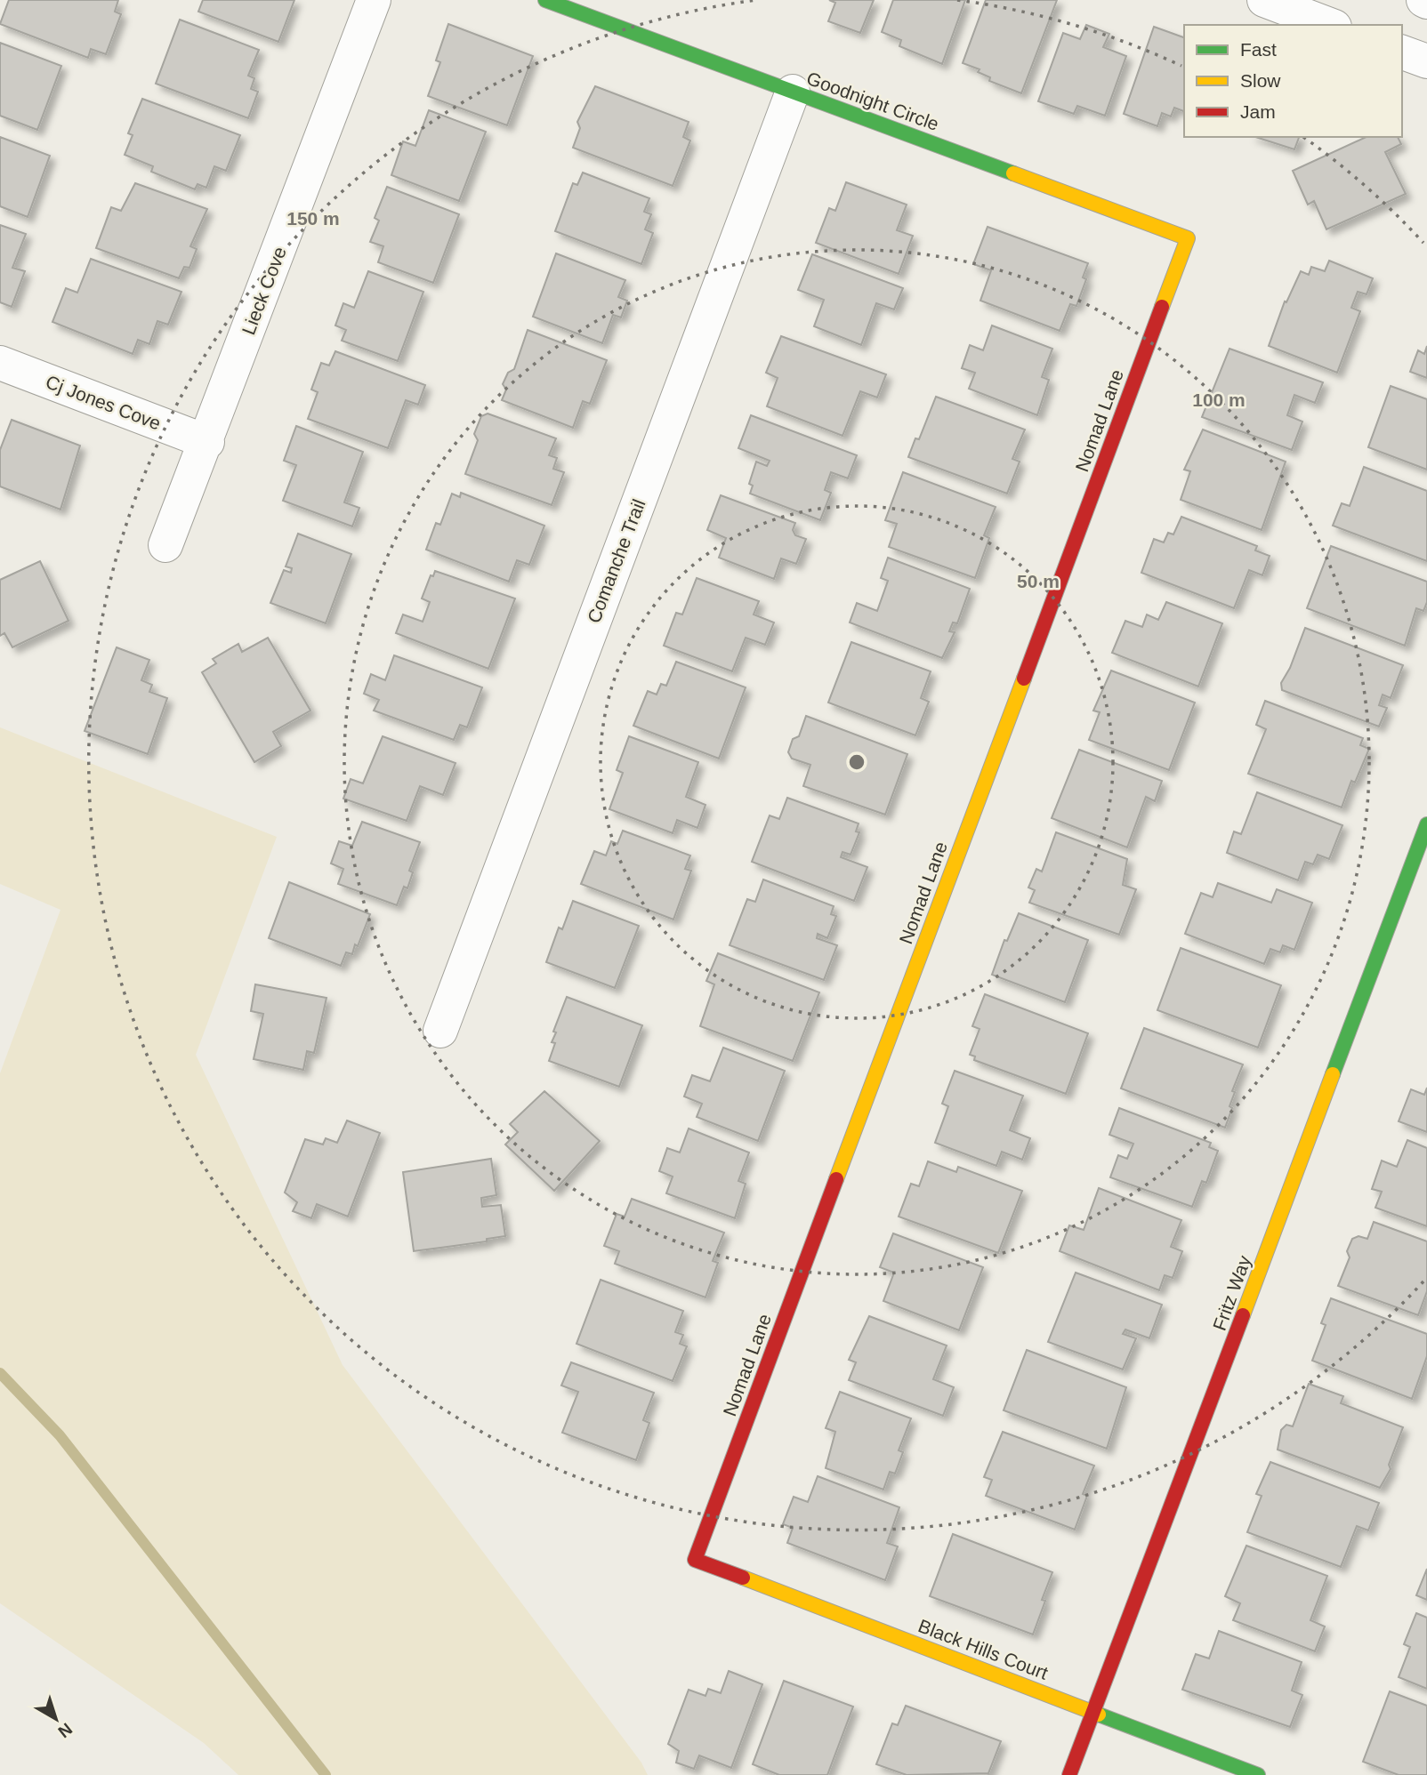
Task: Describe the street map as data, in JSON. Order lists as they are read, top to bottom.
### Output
{
  "streets": {
    "street": [
      "Goodnight Circle",
      "Lieck Cove",
      "Cj Jones Cove",
      "Nomad Lane",
      "Comanche Trail",
      "Fritz Way",
      "Black Hills Court"
    ]
  },
  "crossings": [
    ["Goodnight Circle", "Nomad Lane"],
    ["Goodnight Circle", "Comanche Trail"],
    ["Lieck Cove", "Cj Jones Cove"],
    ["Nomad Lane", "Black Hills Court"],
    ["Fritz Way", "Black Hills Court"]
  ],
  "legend": ["Fast", "Slow", "Jam"],
  "north": "bottom right",
  "rings": ["150 m", "100 m", "50 m"]
}
